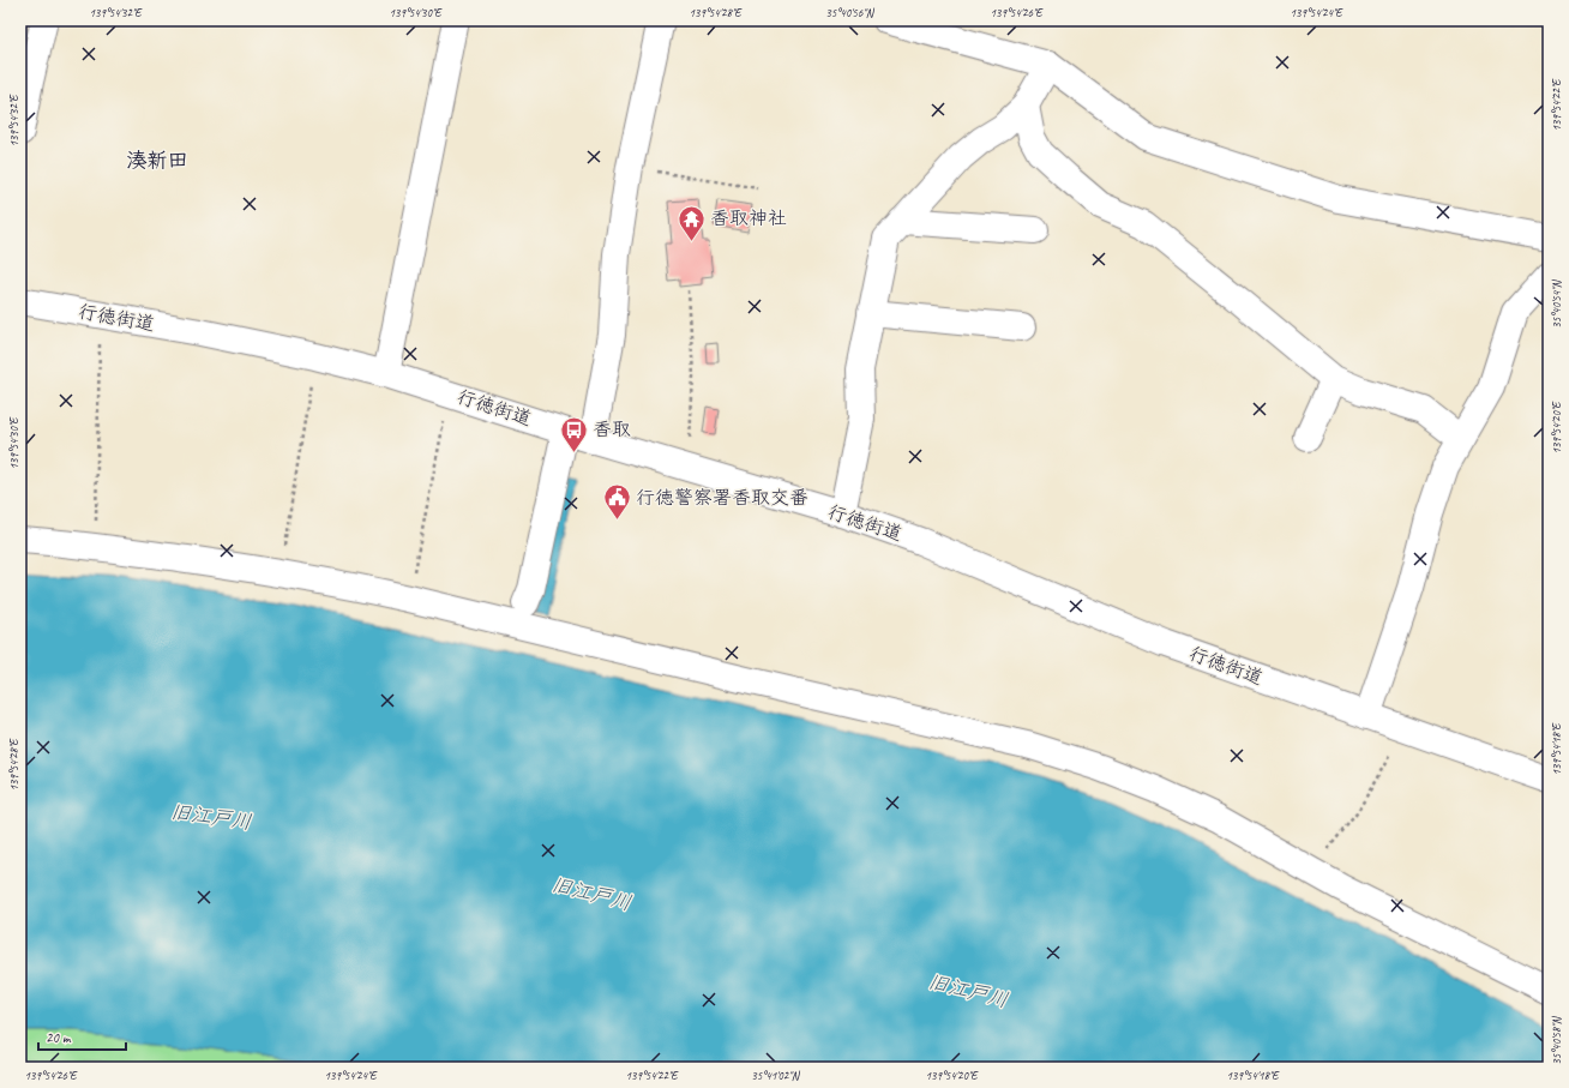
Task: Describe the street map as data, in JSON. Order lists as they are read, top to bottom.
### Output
{
  "streets": {
    "street": ["行徳街道"]
  },
  "districts": ["湊新田"],
  "water": ["旧江戸川"],
  "places": {
    "temple": ["香取神社"],
    "bus stop": ["香取"],
    "public building": ["行徳警察署香取交番"]
  },
  "scale_bar": "20 m",
  "coordinates": [
    "139°54'32\"E",
    "139°54'30\"E",
    "139°54'28\"E",
    "35°40'56\"N",
    "139°54'26\"E",
    "139°54'24\"E",
    "139°54'22\"E",
    "35°40'54\"N",
    "139°54'20\"E",
    "139°54'18\"E",
    "35°40'58\"N",
    "35°41'02\"N"
  ]
}
